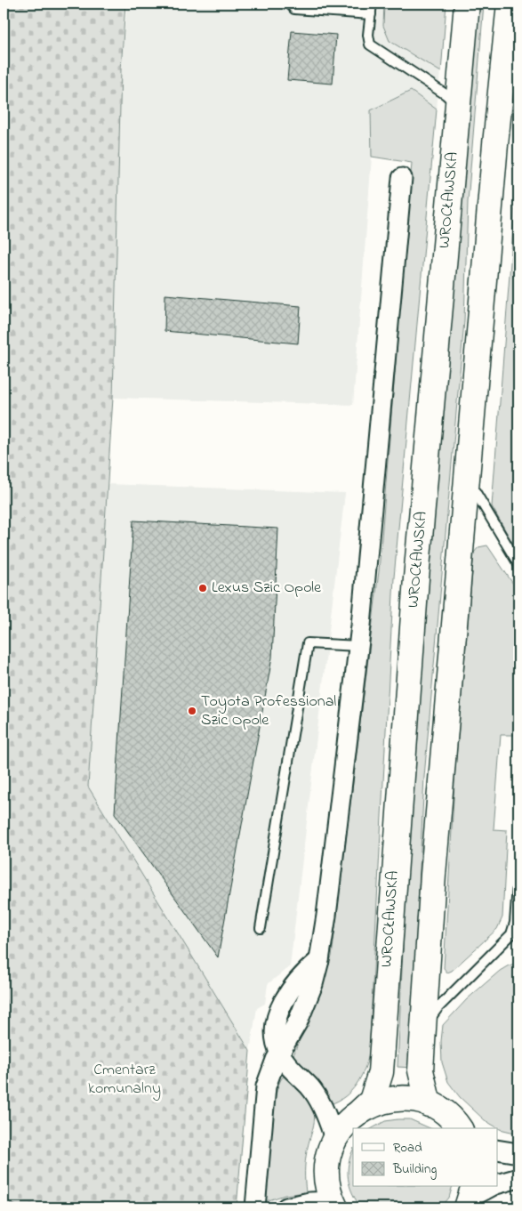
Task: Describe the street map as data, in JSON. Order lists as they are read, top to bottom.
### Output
{
  "streets": {
    "main road": ["WROCŁAWSKA"]
  },
  "parks": ["Cmentarz komunalny"],
  "places": ["Lexus Szic Opole", "Toyota Professional Szic Opole"],
  "legend": ["Road", "Building"]
}
